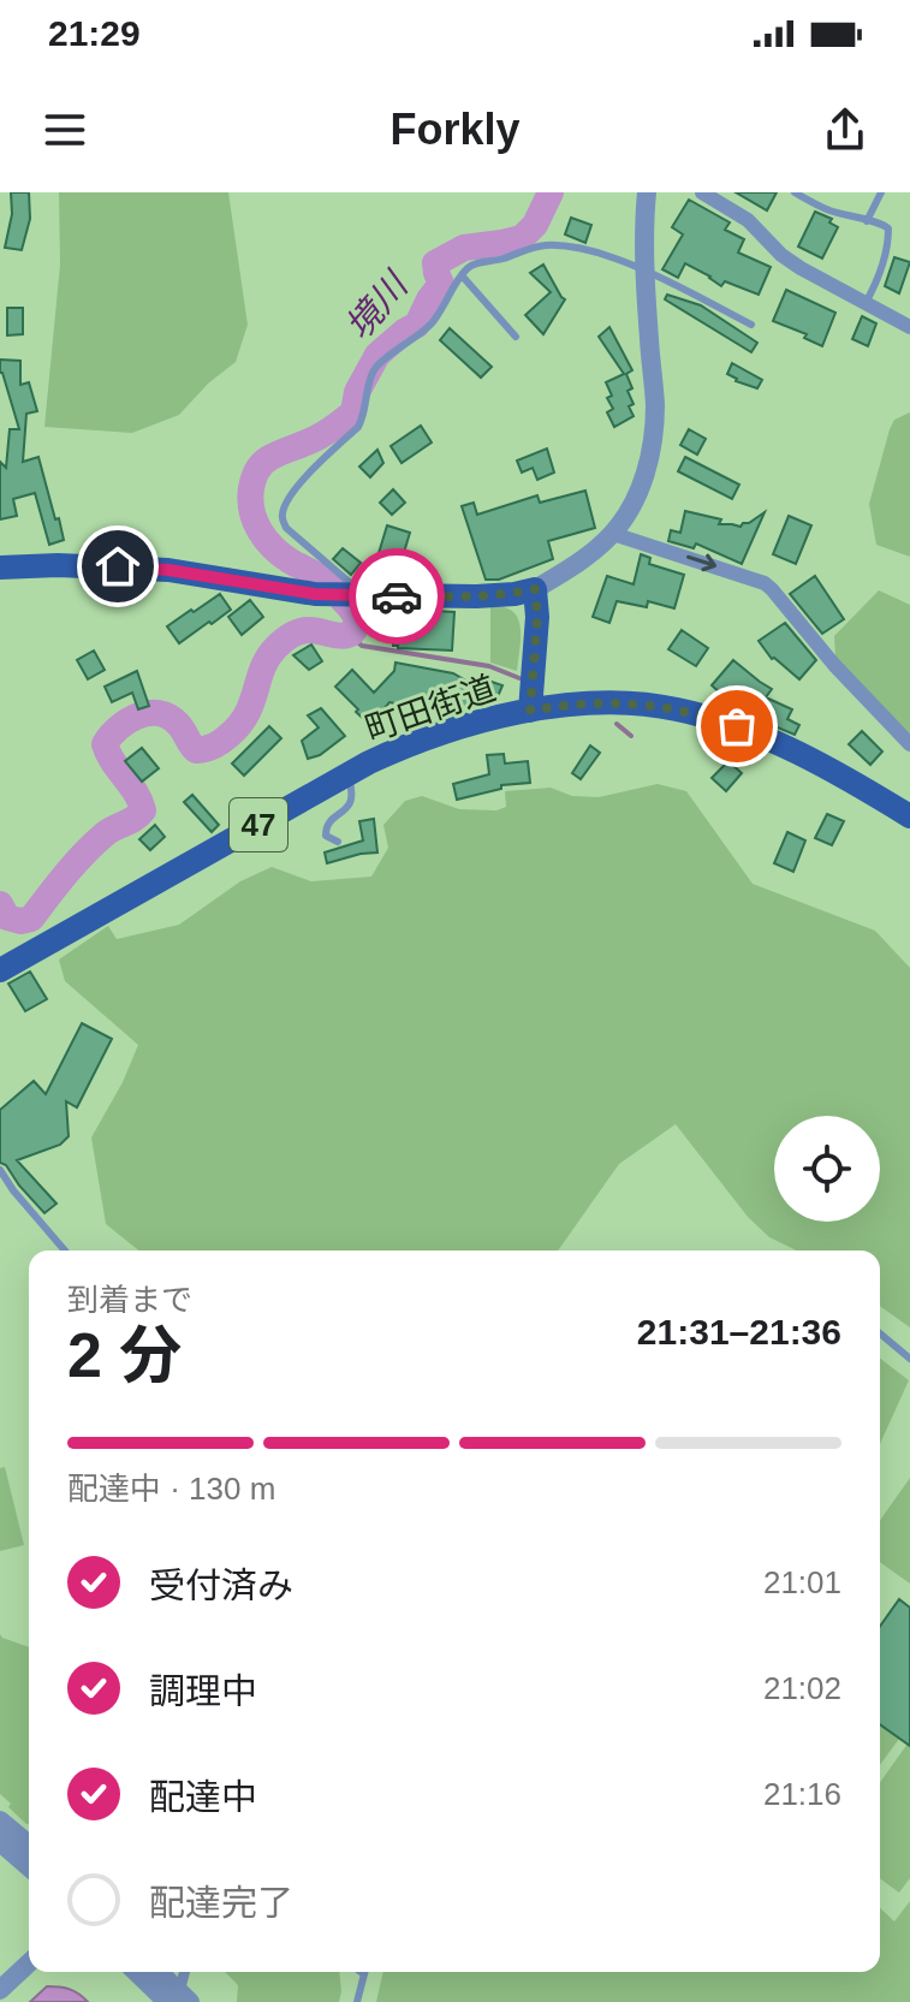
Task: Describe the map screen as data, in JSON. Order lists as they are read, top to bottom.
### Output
{
  "streets": {
    "main road": ["町田街道", "47"]
  },
  "water": ["境川"],
  "page": {
    "status": "21:29",
    "header": "Forkly",
    "heading": ["2 分", "到着まで", "21:31–21:36"],
    "bar": "配達中 · 130 m",
    "list": [
      ["受付済み", "21:01"],
      ["調理中", "21:02"],
      ["配達中", "21:16"],
      "配達完了"
    ]
  }
}
